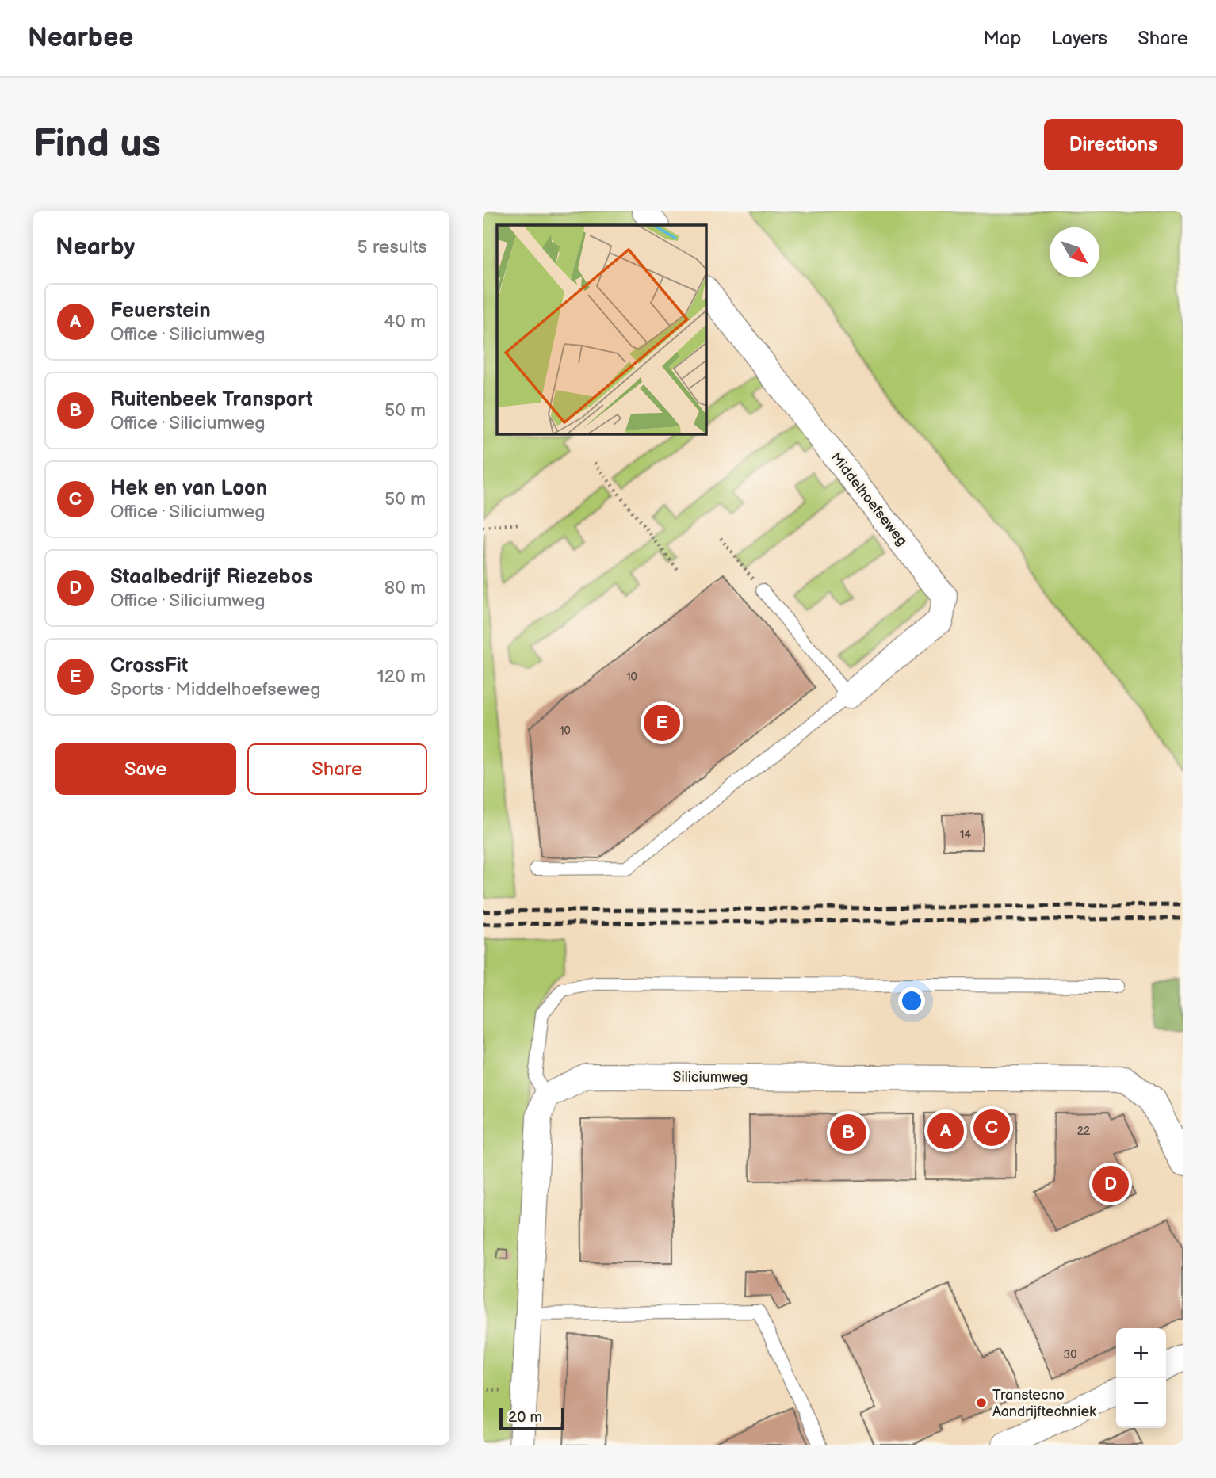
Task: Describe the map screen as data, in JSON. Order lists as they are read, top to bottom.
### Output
{
  "streets": {
    "street": ["Middelhoefseweg", "Siliciumweg"]
  },
  "places": ["Transtecno Aandrijftechniek"],
  "house_numbers": [
    "10",
    "10",
    "14",
    "22",
    "30"
  ],
  "scale_bar": "20 m",
  "north": "bottom right",
  "page": {
    "header": "Nearbee",
    "nav": ["Map", "Layers", "Share"],
    "buttons": [
      "Directions",
      ["Save", "Share"]
    ],
    "title": "Find us",
    "heading": ["Nearby", "5 results"],
    "list": [
      {
        "mark": "A",
        "name": "Feuerstein",
        "note": "Office · Siliciumweg",
        "value": "40 m"
      },
      {
        "mark": "B",
        "name": "Ruitenbeek Transport",
        "note": "Office · Siliciumweg",
        "value": "50 m"
      },
      {
        "mark": "C",
        "name": "Hek en van Loon",
        "note": "Office · Siliciumweg",
        "value": "50 m"
      },
      {
        "mark": "D",
        "name": "Staalbedrijf Riezebos",
        "note": "Office · Siliciumweg",
        "value": "80 m"
      },
      {
        "mark": "E",
        "name": "CrossFit",
        "note": "Sports · Middelhoefseweg",
        "value": "120 m"
      }
    ],
    "pins": [
      "E",
      "C",
      "A",
      "B",
      "D"
    ],
    "map_buttons": ["+", "−"],
    "scale": "20 m"
  }
}
